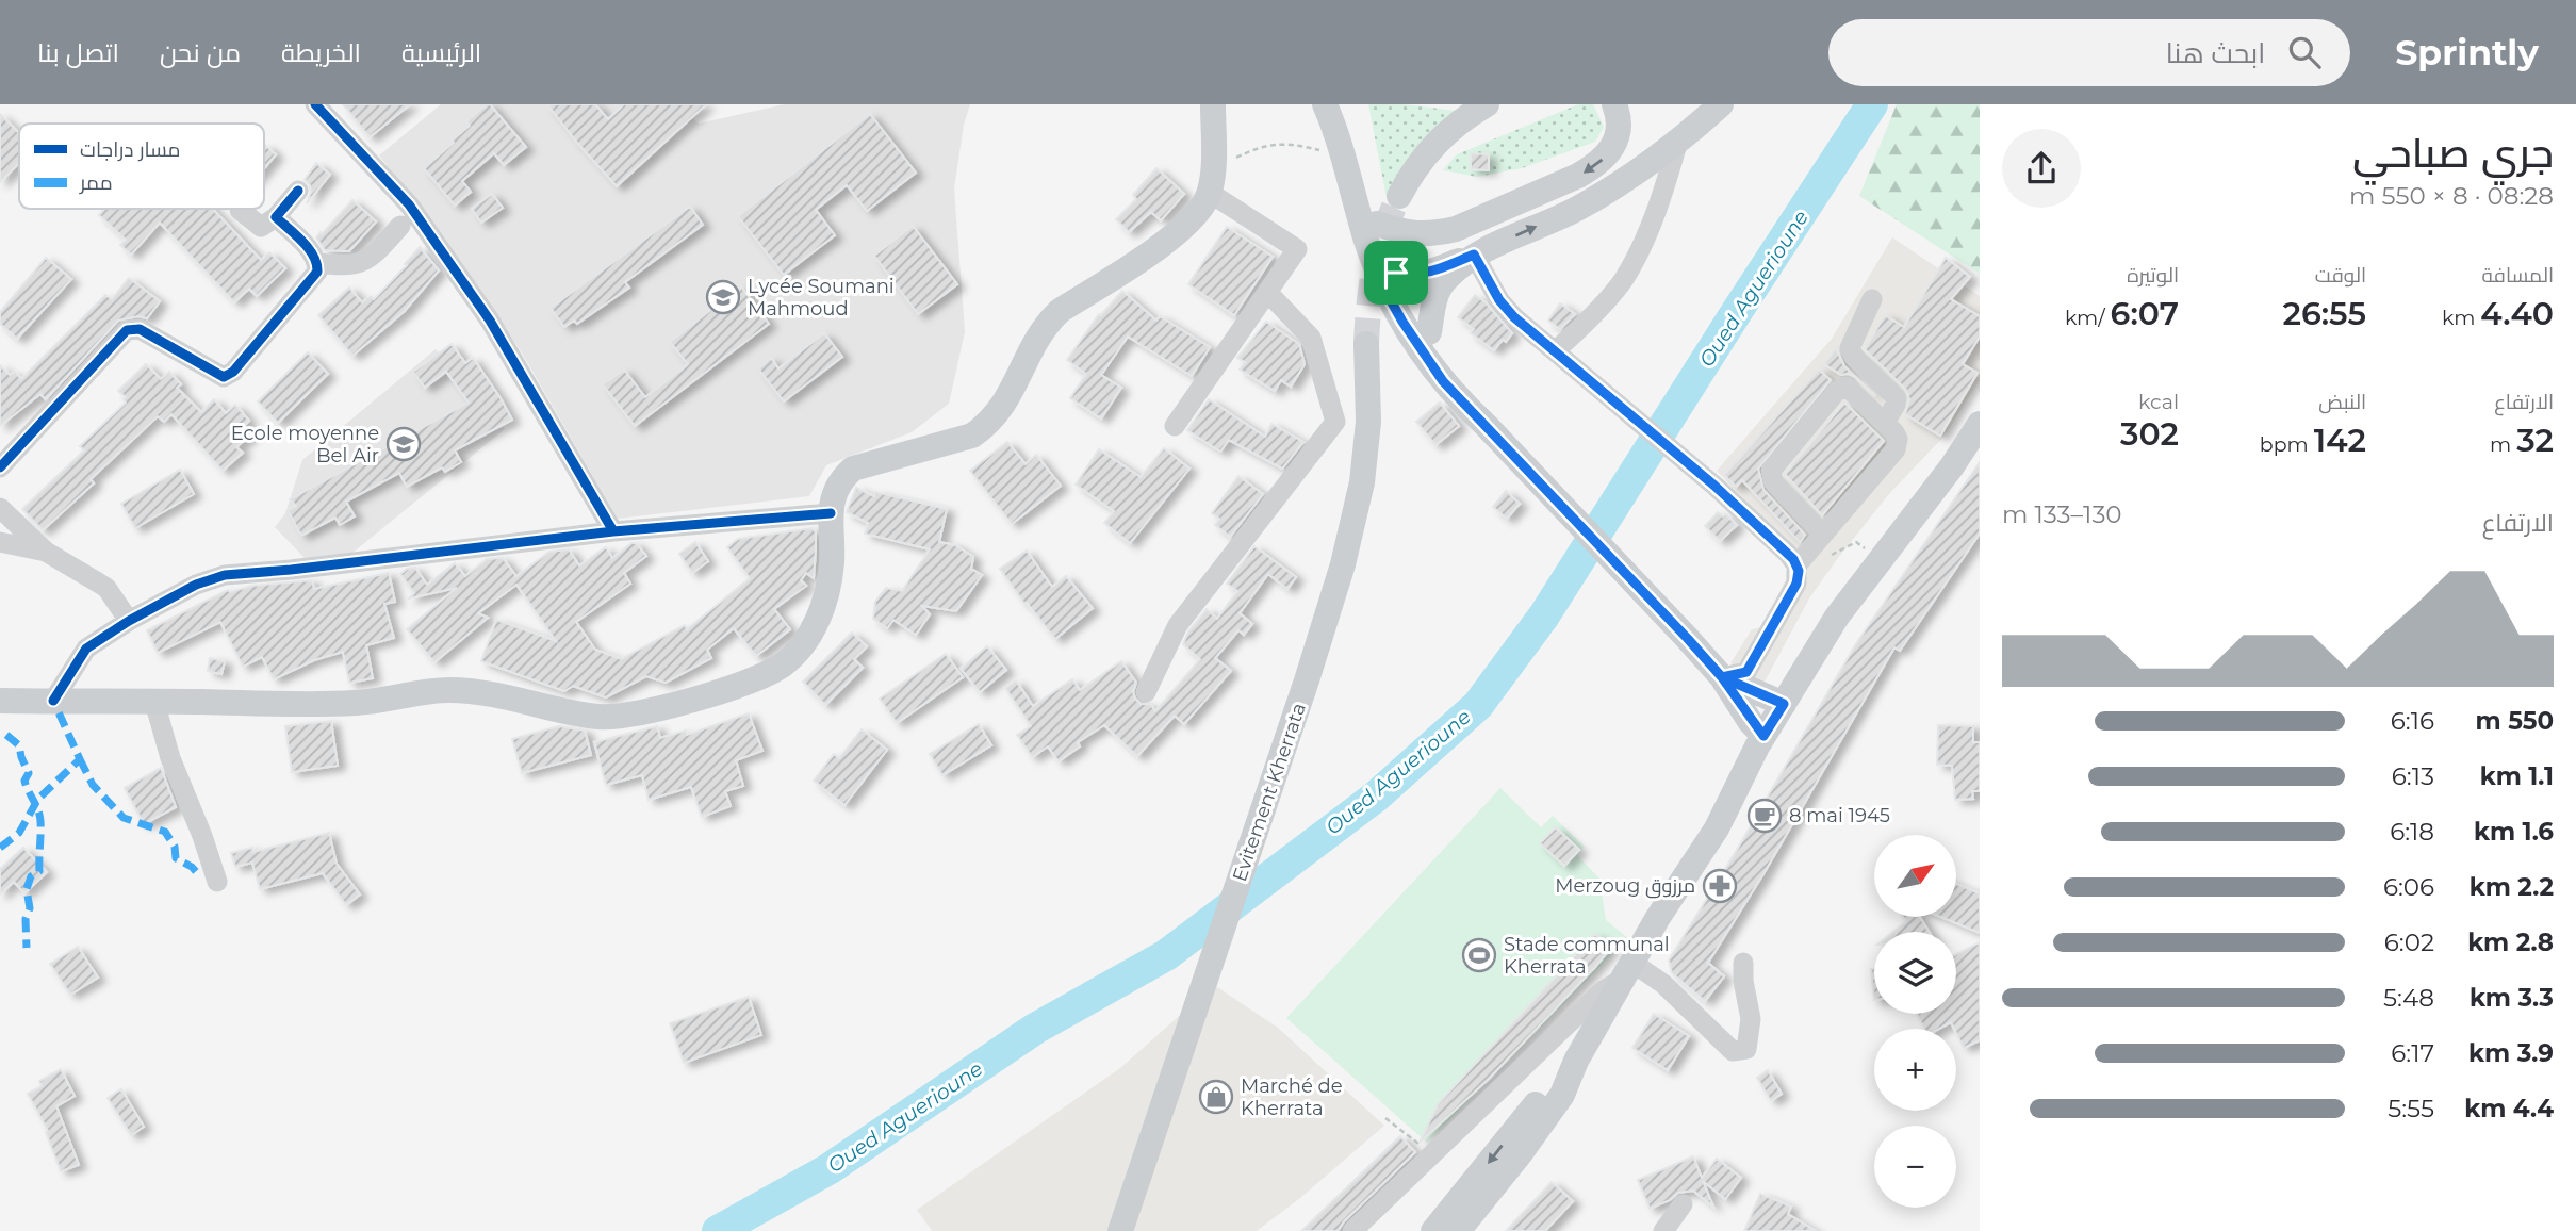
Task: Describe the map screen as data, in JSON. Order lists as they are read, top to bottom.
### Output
{
  "streets": {
    "main road": ["Evitement Kherrata"]
  },
  "water": ["Oued Aguerioune"],
  "places": {
    "school or university": ["Lycée Soumani Mahmoud", "Ecole moyenne Bel Air"],
    "cafe": ["8 mai 1945"],
    "pharmacy": ["Merzoug مرزوق"],
    "sports": ["Stade communal Kherrata"],
    "shop": ["Marché de Kherrata"]
  },
  "legend": ["مسار دراجات", "ممر"],
  "north": "top right",
  "page": {
    "header": "Sprintly",
    "search": "ابحث هنا",
    "nav": [
      "الرئيسية",
      "الخريطة",
      "من نحن",
      "اتصل بنا"
    ],
    "heading": ["جري صباحي", "08:28 · 8 × 550 m"],
    "stats": [
      ["المسافة", "4.40 km"],
      ["الوقت", "26:55"],
      ["الوتيرة", "6:07 /km"],
      ["الارتفاع", "32 m"],
      ["النبض", "142 bpm"],
      ["kcal", "302"]
    ],
    "chart": ["الارتفاع", "130–133 m"],
    "list": [
      {
        "name": "550 m",
        "note": "6:16"
      },
      {
        "name": "1.1 km",
        "note": "6:13"
      },
      {
        "name": "1.6 km",
        "note": "6:18"
      },
      {
        "name": "2.2 km",
        "note": "6:06"
      },
      {
        "name": "2.8 km",
        "note": "6:02"
      },
      {
        "name": "3.3 km",
        "note": "5:48"
      },
      {
        "name": "3.9 km",
        "note": "6:17"
      },
      {
        "name": "4.4 km",
        "note": "5:55"
      }
    ],
    "map_buttons": ["+", "−"]
  }
}
